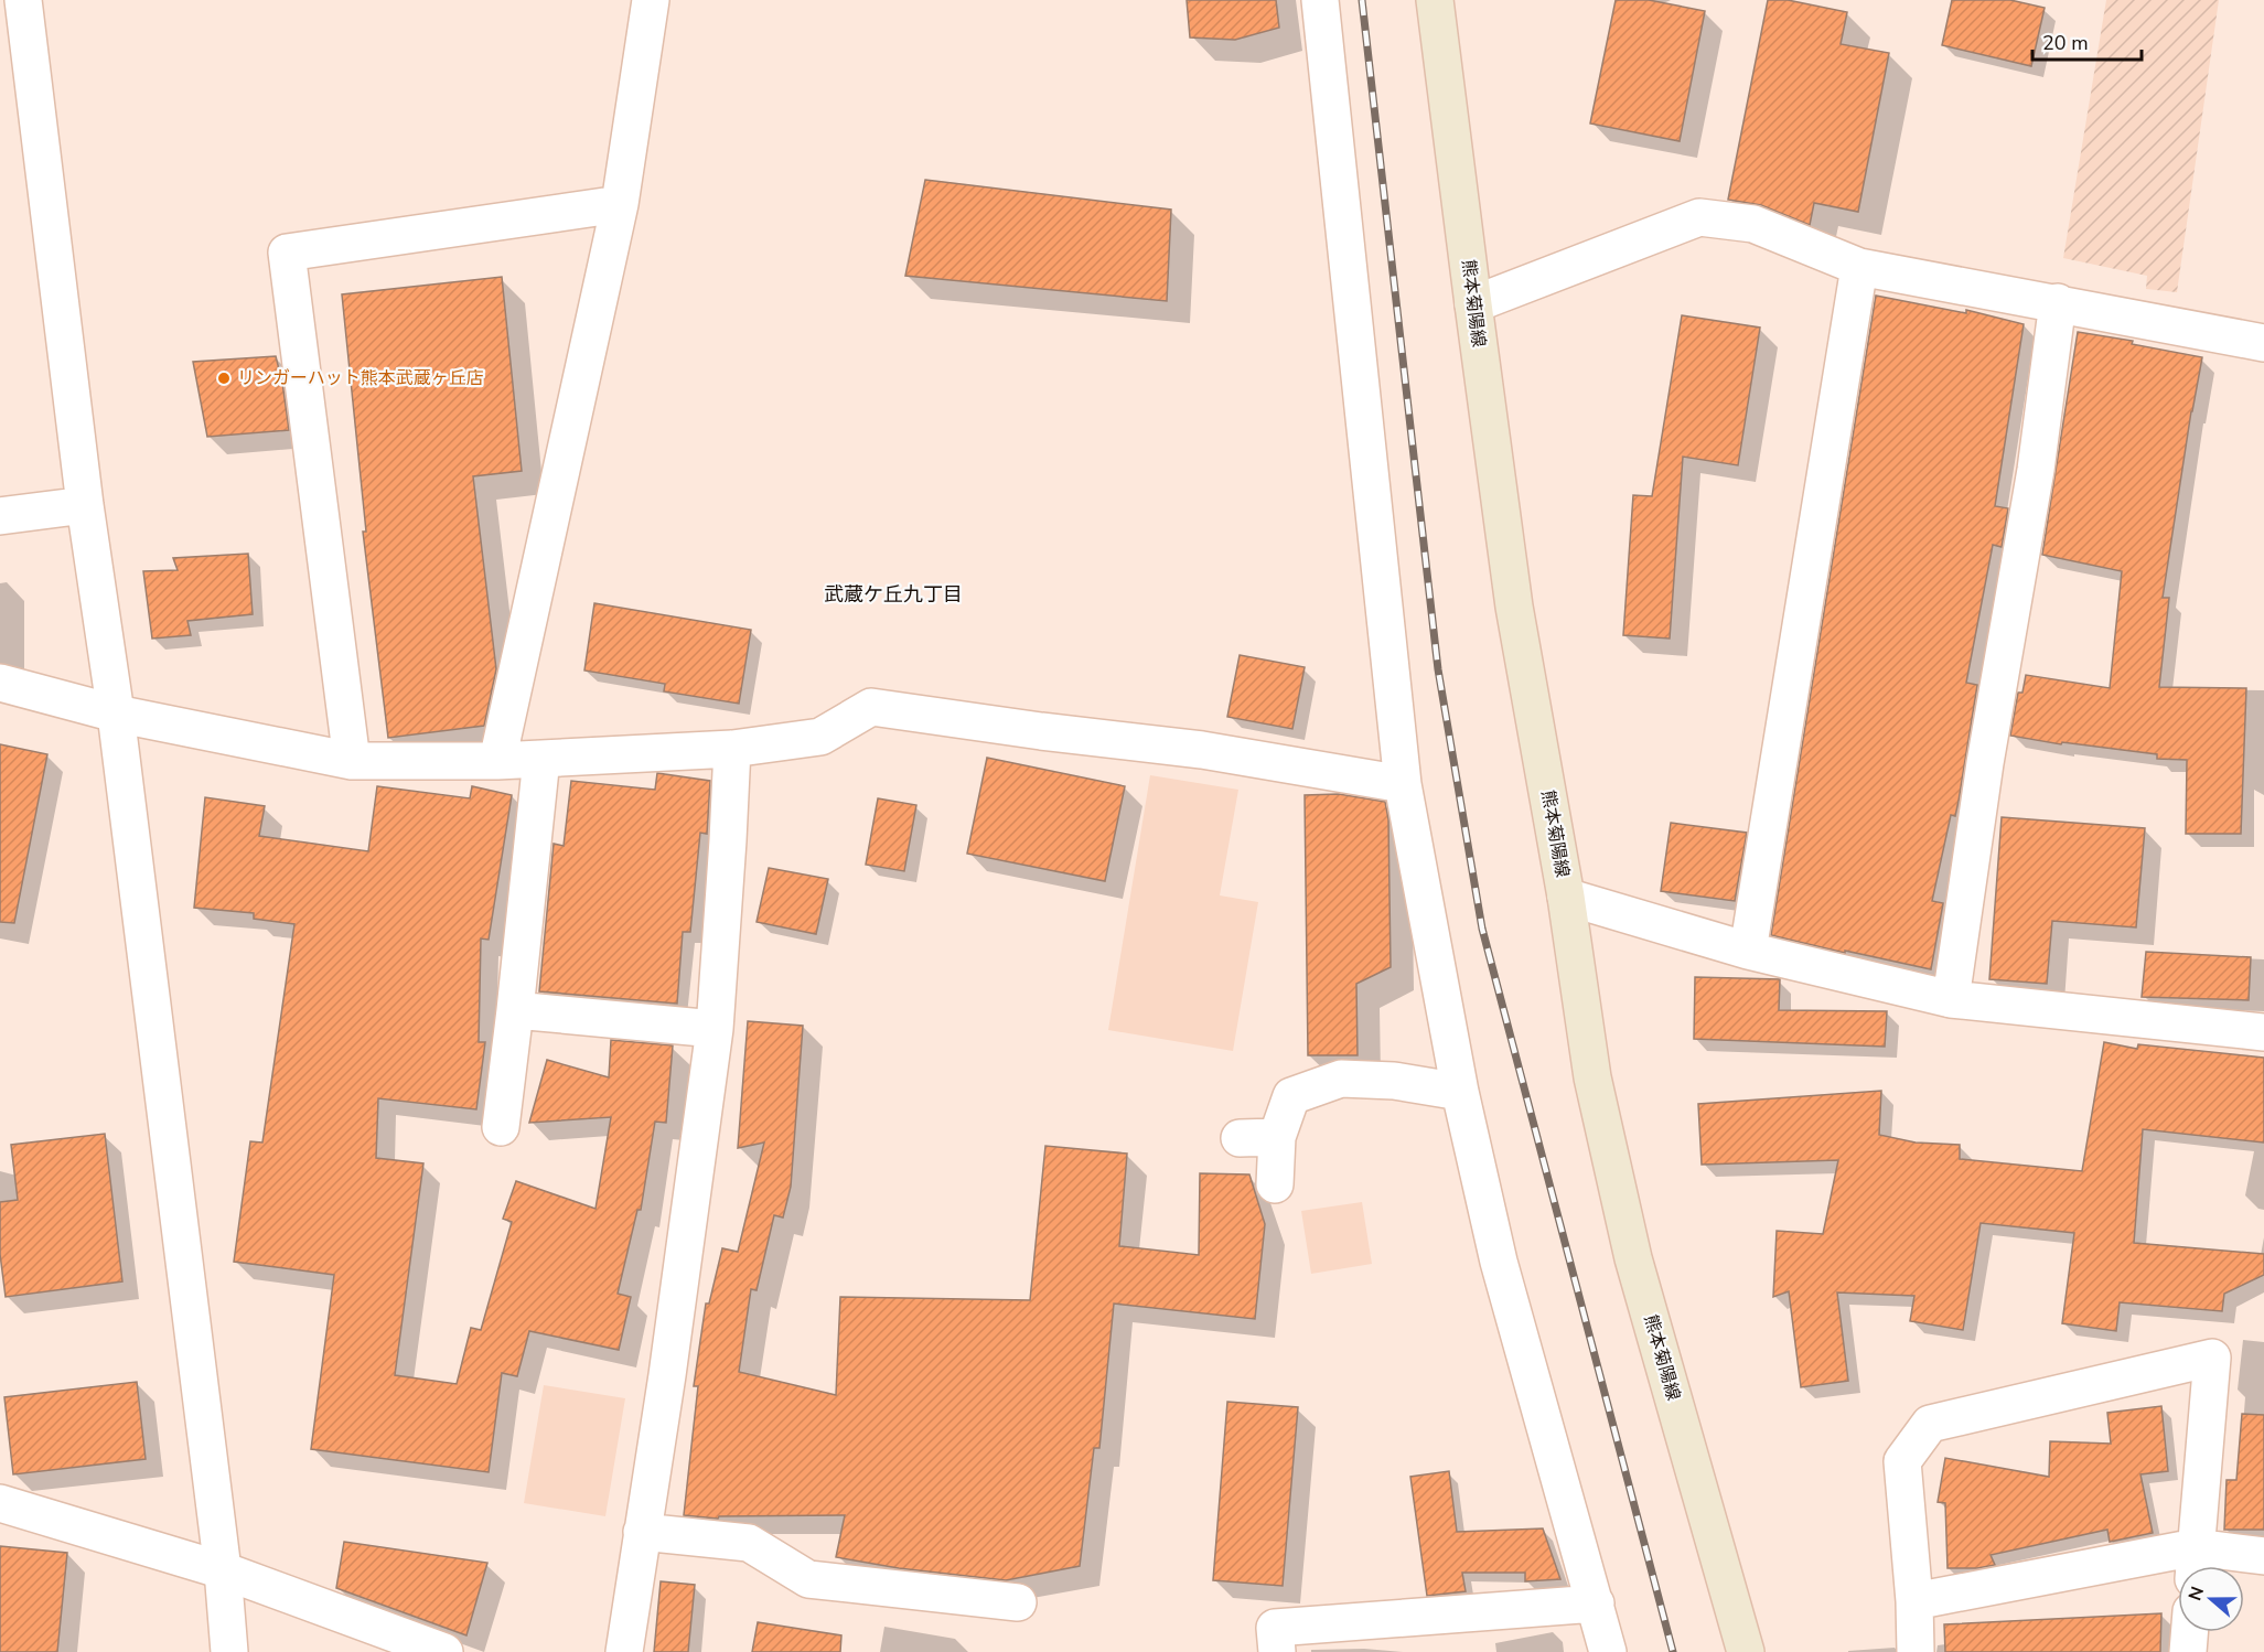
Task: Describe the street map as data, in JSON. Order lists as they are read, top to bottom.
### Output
{
  "streets": {
    "main road": ["熊本菊陽線"]
  },
  "districts": ["武蔵ケ丘九丁目"],
  "places": ["リンガーハット熊本武蔵ヶ丘店"],
  "scale_bar": "20 m",
  "north": "left"
}
